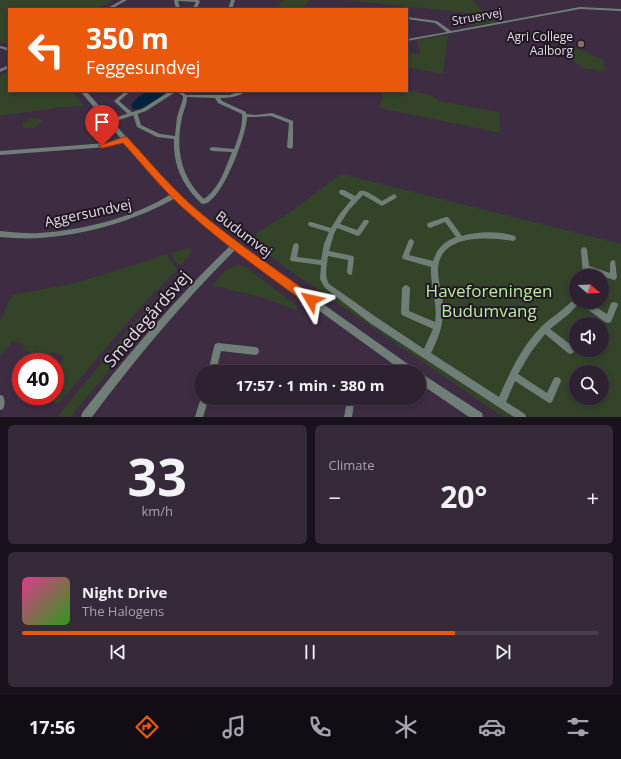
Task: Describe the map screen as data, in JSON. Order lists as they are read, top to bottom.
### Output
{
  "streets": {
    "street": [
      "Struervej",
      "Aggersundvej",
      "Budumvej",
      "Smedegårdsvej"
    ]
  },
  "crossings": [
    ["Aggersundvej", "Budumvej"],
    ["Budumvej", "Smedegårdsvej"]
  ],
  "parks": ["Haveforeningen Budumvang"],
  "places": ["Agri College Aalborg"],
  "north": "right",
  "page": {
    "turn": ["350 m", "Feggesundvej"],
    "limit": "40",
    "trip": "17:57 · 1 min · 380 m",
    "tile": [
      ["33", "km/h"],
      "Climate"
    ],
    "heat": ["−", "20°", "+"],
    "song": ["Night Drive", "The Halogens"],
    "tabs": "17:56"
  }
}
